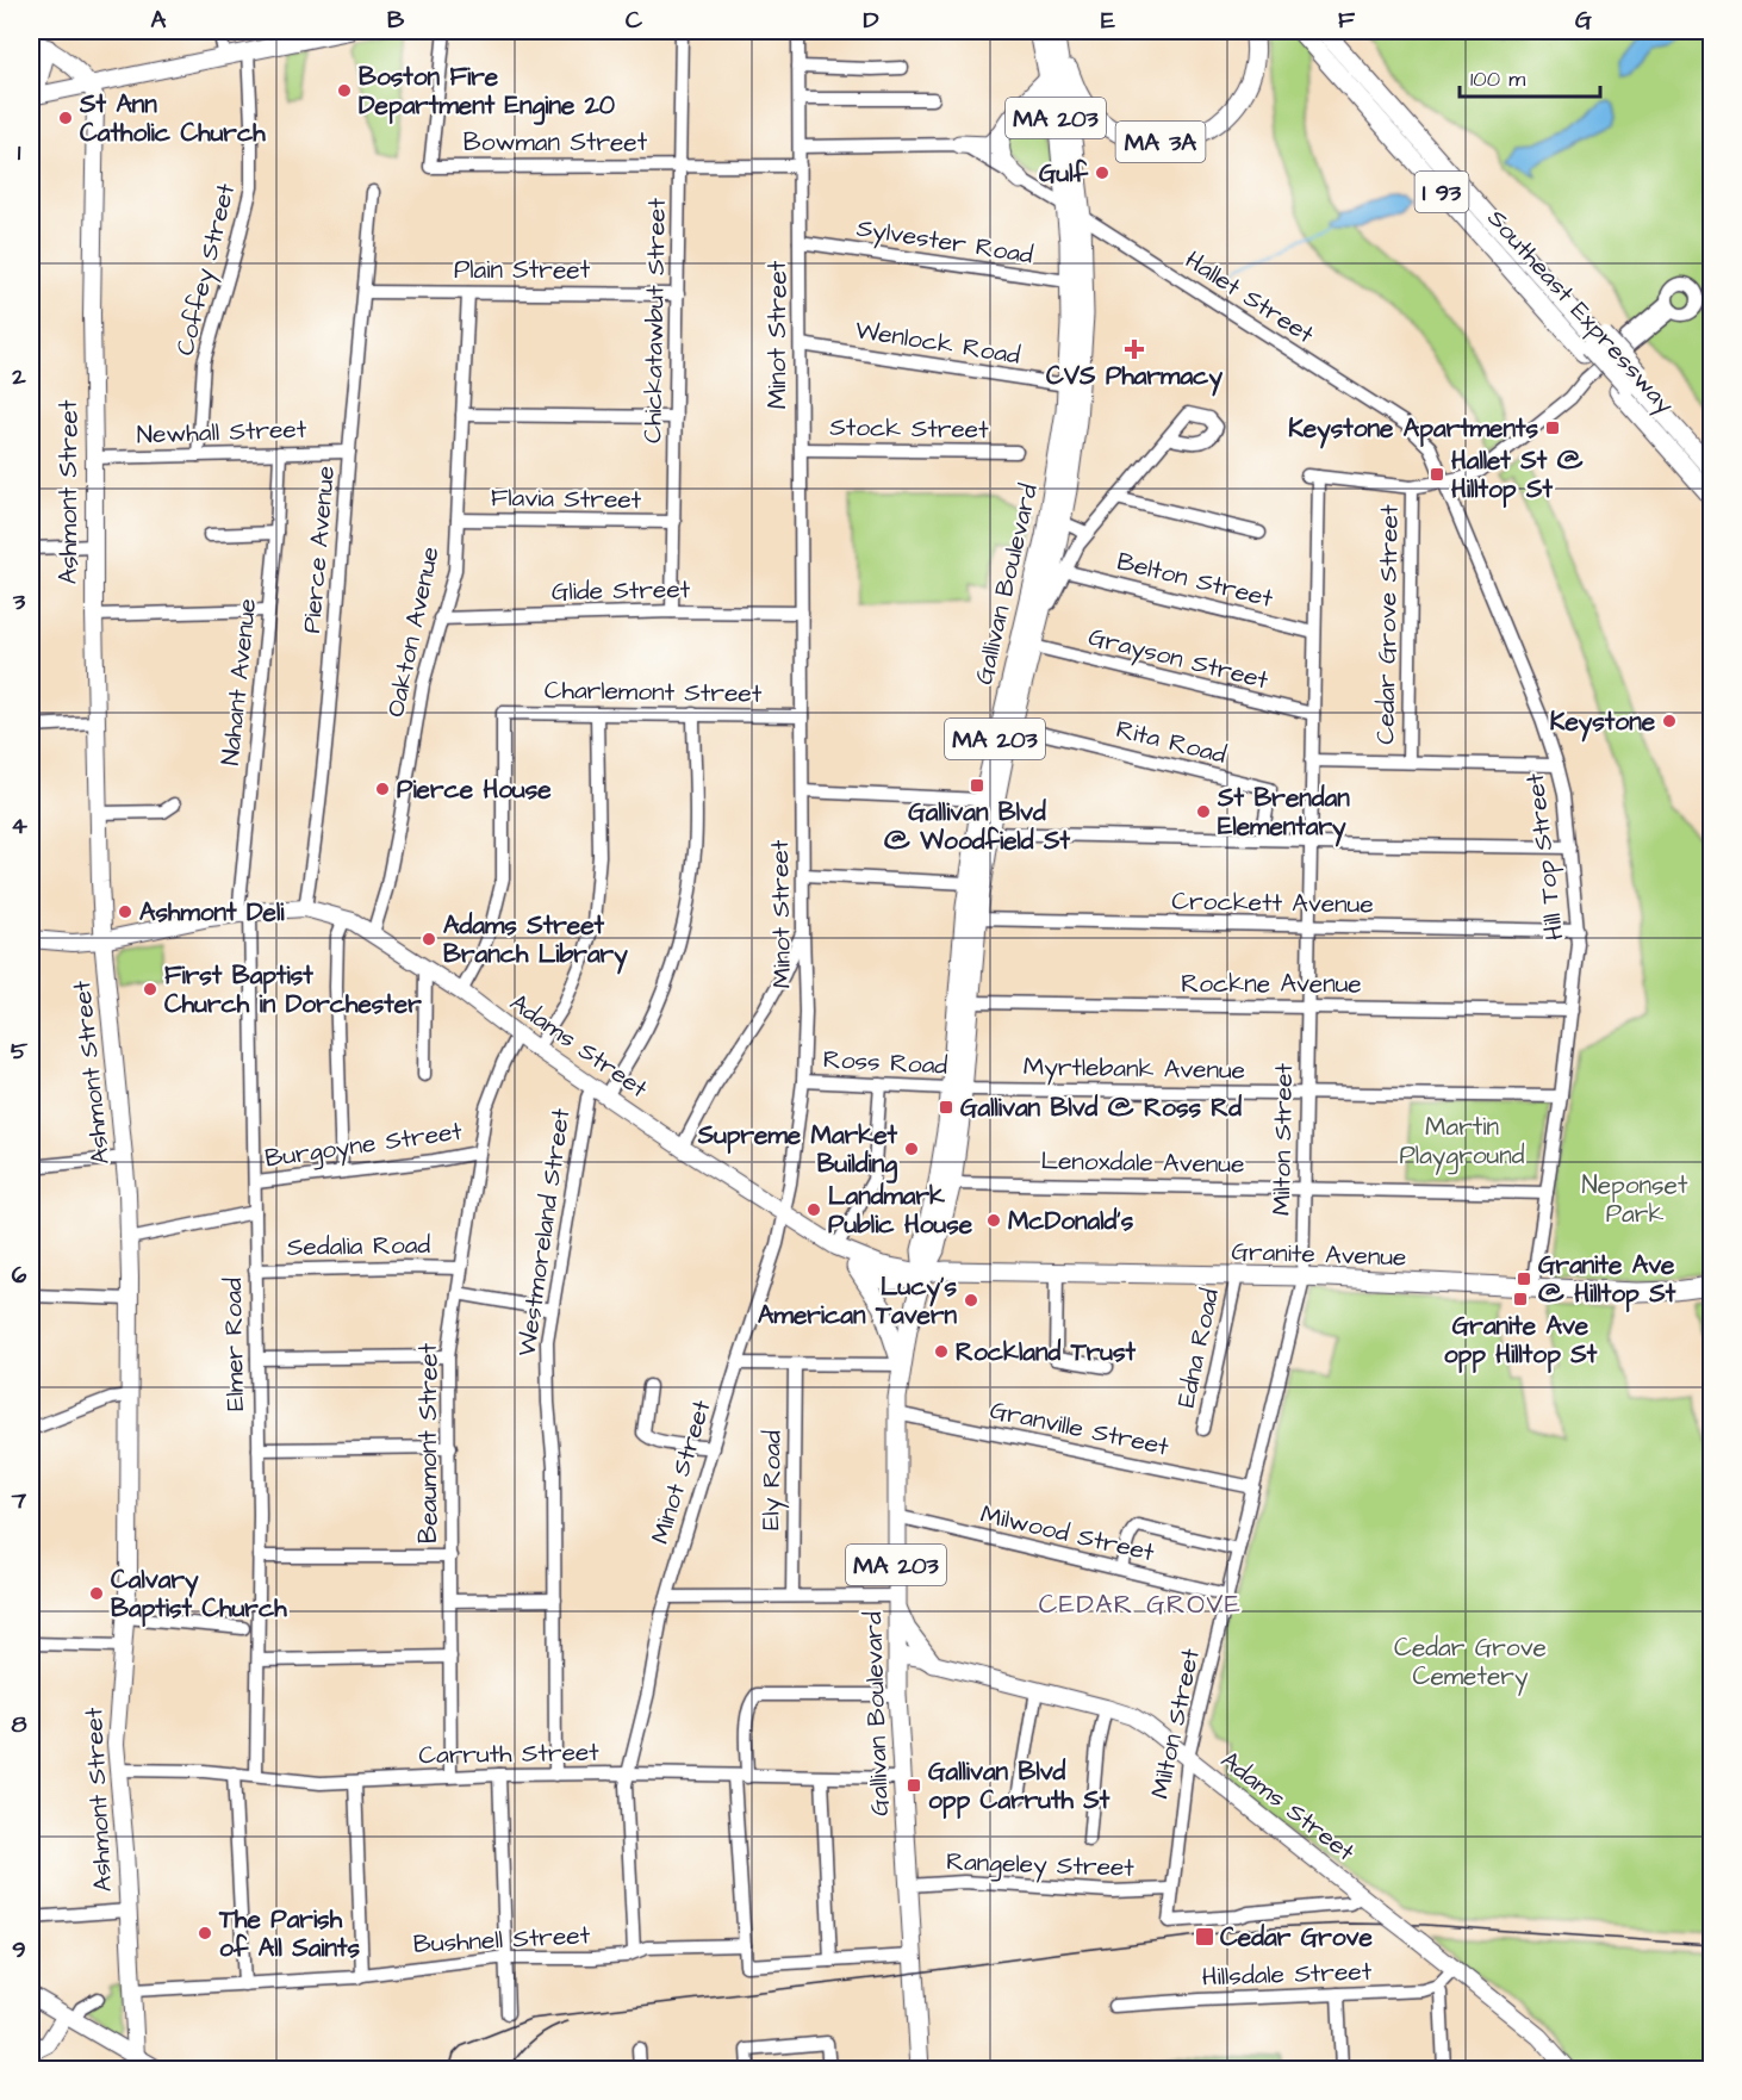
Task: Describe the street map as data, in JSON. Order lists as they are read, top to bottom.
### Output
{
  "streets": {
    "highway": [
      "MA 203",
      "MA 3A",
      "I 93",
      "Southeast Expressway",
      "Gallivan Boulevard",
      "Granite Avenue"
    ],
    "main road": ["Ashmont Street", "Adams Street"],
    "street": [
      "Bowman Street",
      "Sylvester Road",
      "Coffey Street",
      "Plain Street",
      "Hallet Street",
      "Chickatawbut Street",
      "Minot Street",
      "Wenlock Road",
      "Stock Street",
      "Newhall Street",
      "Flavia Street",
      "Pierce Avenue",
      "Belton Street",
      "Glide Street",
      "Cedar Grove Street",
      "Oakton Avenue",
      "Grayson Street",
      "Nahant Avenue",
      "Charlemont Street",
      "Rita Road",
      "Hill Top Street",
      "Crockett Avenue",
      "Rockne Avenue",
      "Ross Road",
      "Myrtlebank Avenue",
      "Milton Street",
      "Burgoyne Street",
      "Lenoxdale Avenue",
      "Westmoreland Street",
      "Sedalia Road",
      "Elmer Road",
      "Edna Road",
      "Granville Street",
      "Beaumont Street",
      "Ely Road",
      "Milwood Street",
      "Carruth Street",
      "Rangeley Street",
      "Bushnell Street",
      "Hillsdale Street"
    ]
  },
  "crossings": [
    ["Bowman Street", "Chickatawbut Street"],
    ["Bowman Street", "Minot Street"],
    ["MA 3A", "Gallivan Boulevard"],
    ["I 93", "Southeast Expressway"],
    ["Sylvester Road", "Minot Street"],
    ["Sylvester Road", "Gallivan Boulevard"],
    ["Coffey Street", "Newhall Street"],
    ["Plain Street", "Chickatawbut Street"],
    ["Plain Street", "Pierce Avenue"],
    ["Plain Street", "Oakton Avenue"],
    ["Hallet Street", "Minot Street"],
    ["Hallet Street", "Gallivan Boulevard"],
    ["Hallet Street", "Hill Top Street"],
    ["Chickatawbut Street", "Flavia Street"],
    ["Chickatawbut Street", "Glide Street"],
    ["Minot Street", "Wenlock Road"],
    ["Minot Street", "Stock Street"],
    ["Minot Street", "Glide Street"],
    ["Minot Street", "Charlemont Street"],
    ["Minot Street", "Adams Street"],
    ["Minot Street", "Ross Road"],
    ["Minot Street", "Carruth Street"],
    ["Minot Street", "Bushnell Street"],
    ["Wenlock Road", "Gallivan Boulevard"],
    ["Newhall Street", "Ashmont Street"],
    ["Newhall Street", "Pierce Avenue"],
    ["Newhall Street", "Nahant Avenue"],
    ["Ashmont Street", "Adams Street"],
    ["Ashmont Street", "Carruth Street"],
    ["Ashmont Street", "Bushnell Street"],
    ["Flavia Street", "Oakton Avenue"],
    ["Pierce Avenue", "Adams Street"],
    ["Belton Street", "Gallivan Boulevard"],
    ["Belton Street", "Milton Street"],
    ["Gallivan Boulevard", "Grayson Street"],
    ["Gallivan Boulevard", "Rita Road"],
    ["Gallivan Boulevard", "Crockett Avenue"],
    ["Gallivan Boulevard", "Rockne Avenue"],
    ["Gallivan Boulevard", "Adams Street"],
    ["Gallivan Boulevard", "Ross Road"],
    ["Gallivan Boulevard", "Myrtlebank Avenue"],
    ["Gallivan Boulevard", "Lenoxdale Avenue"],
    ["Gallivan Boulevard", "Granite Avenue"],
    ["Gallivan Boulevard", "Granville Street"],
    ["Gallivan Boulevard", "Milwood Street"],
    ["Gallivan Boulevard", "Carruth Street"],
    ["Gallivan Boulevard", "Rangeley Street"],
    ["Glide Street", "Oakton Avenue"],
    ["Cedar Grove Street", "Milton Street"],
    ["Oakton Avenue", "Adams Street"],
    ["Grayson Street", "Milton Street"],
    ["Nahant Avenue", "Adams Street"],
    ["Nahant Avenue", "Elmer Road"],
    ["Charlemont Street", "Adams Street"],
    ["Charlemont Street", "Westmoreland Street"],
    ["Hill Top Street", "Crockett Avenue"],
    ["Hill Top Street", "Rockne Avenue"],
    ["Hill Top Street", "Myrtlebank Avenue"],
    ["Hill Top Street", "Lenoxdale Avenue"],
    ["Hill Top Street", "Granite Avenue"],
    ["Crockett Avenue", "Milton Street"],
    ["Rockne Avenue", "Milton Street"],
    ["Adams Street", "Milton Street"],
    ["Adams Street", "Westmoreland Street"],
    ["Adams Street", "Granite Avenue"],
    ["Adams Street", "Elmer Road"],
    ["Adams Street", "Beaumont Street"],
    ["Ross Road", "Myrtlebank Avenue"],
    ["Myrtlebank Avenue", "Milton Street"],
    ["Milton Street", "Lenoxdale Avenue"],
    ["Milton Street", "Granite Avenue"],
    ["Milton Street", "Granville Street"],
    ["Milton Street", "Milwood Street"],
    ["Milton Street", "Rangeley Street"],
    ["Burgoyne Street", "Elmer Road"],
    ["Burgoyne Street", "Beaumont Street"],
    ["Westmoreland Street", "Carruth Street"],
    ["Sedalia Road", "Elmer Road"],
    ["Sedalia Road", "Beaumont Street"],
    ["Granite Avenue", "Edna Road"],
    ["Elmer Road", "Carruth Street"],
    ["Beaumont Street", "Carruth Street"]
  ],
  "districts": ["CEDAR GROVE"],
  "parks": ["Martin Playground", "Neponset Park", "Cedar Grove Cemetery"],
  "places": {
    "other": [
      "Boston Fire Department Engine 20",
      "St Ann Catholic Church",
      "Gulf",
      "Keystone",
      "Pierce House",
      "St Brendan Elementary",
      "Ashmont Deli",
      "Adams Street Branch Library",
      "First Baptist Church in Dorchester",
      "Supreme Market Building",
      "Landmark Public House",
      "McDonald's",
      "Lucy's American Tavern",
      "Rockland Trust",
      "Calvary Baptist Church",
      "The Parish of All Saints"
    ],
    "health": ["CVS Pharmacy"],
    "transit": [
      "Keystone Apartments",
      "Hallet St @ Hilltop St",
      "Gallivan Blvd @ Woodfield St",
      "Gallivan Blvd @ Ross Rd",
      "Granite Ave @ Hilltop St",
      "Granite Ave opp Hilltop St",
      "Gallivan Blvd opp Carruth St",
      "Cedar Grove"
    ]
  },
  "scale_bar": "100 m",
  "grid": {
    "columns": [
      "A",
      "B",
      "C",
      "D",
      "E",
      "F",
      "G"
    ],
    "rows": [
      "1",
      "2",
      "3",
      "4",
      "5",
      "6",
      "7",
      "8",
      "9"
    ]
  }
}
